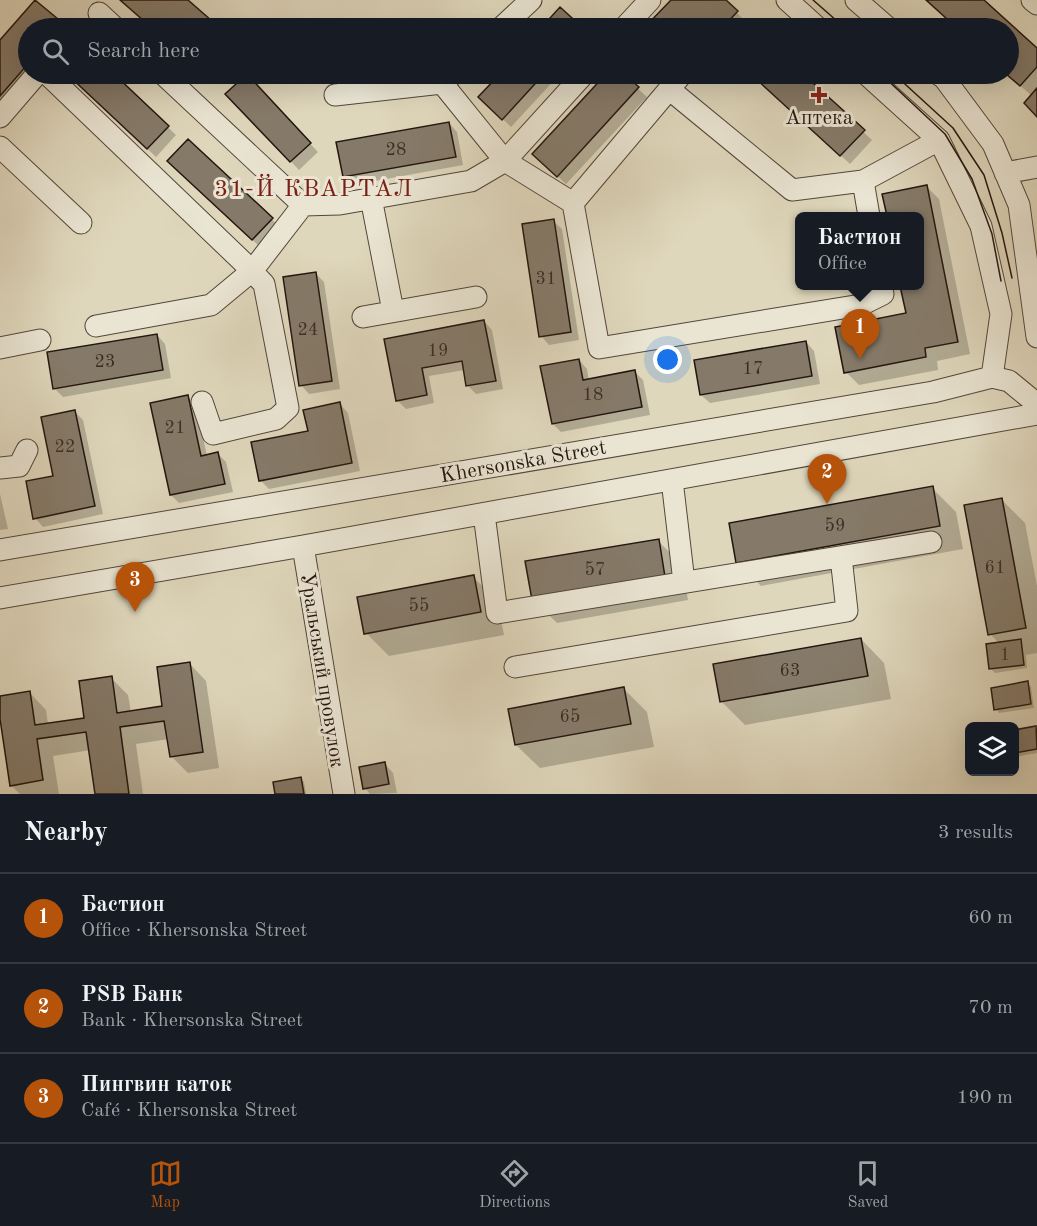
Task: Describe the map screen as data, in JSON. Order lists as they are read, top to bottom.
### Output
{
  "streets": {
    "street": ["Khersonska Street", "Уральський провулок"]
  },
  "districts": ["31-Й КВАРТАЛ"],
  "places": {
    "health": ["Аптека"]
  },
  "house_numbers": [
    "28",
    "31",
    "24",
    "19",
    "23",
    "17",
    "18",
    "21",
    "22",
    "59",
    "61",
    "57",
    "55",
    "1",
    "63",
    "65"
  ],
  "page": {
    "search": "Search here",
    "popup": ["Бастион", "Office"],
    "pins": ["1", "2", "3"],
    "heading": ["Nearby", "3 results"],
    "list": [
      {
        "mark": "1",
        "name": "Бастион",
        "note": "Office · Khersonska Street",
        "value": "60 m"
      },
      {
        "mark": "2",
        "name": "PSB Банк",
        "note": "Bank · Khersonska Street",
        "value": "70 m"
      },
      {
        "mark": "3",
        "name": "Пингвин каток",
        "note": "Café · Khersonska Street",
        "value": "190 m"
      }
    ],
    "nav": ["Map", "Directions", "Saved"]
  }
}
